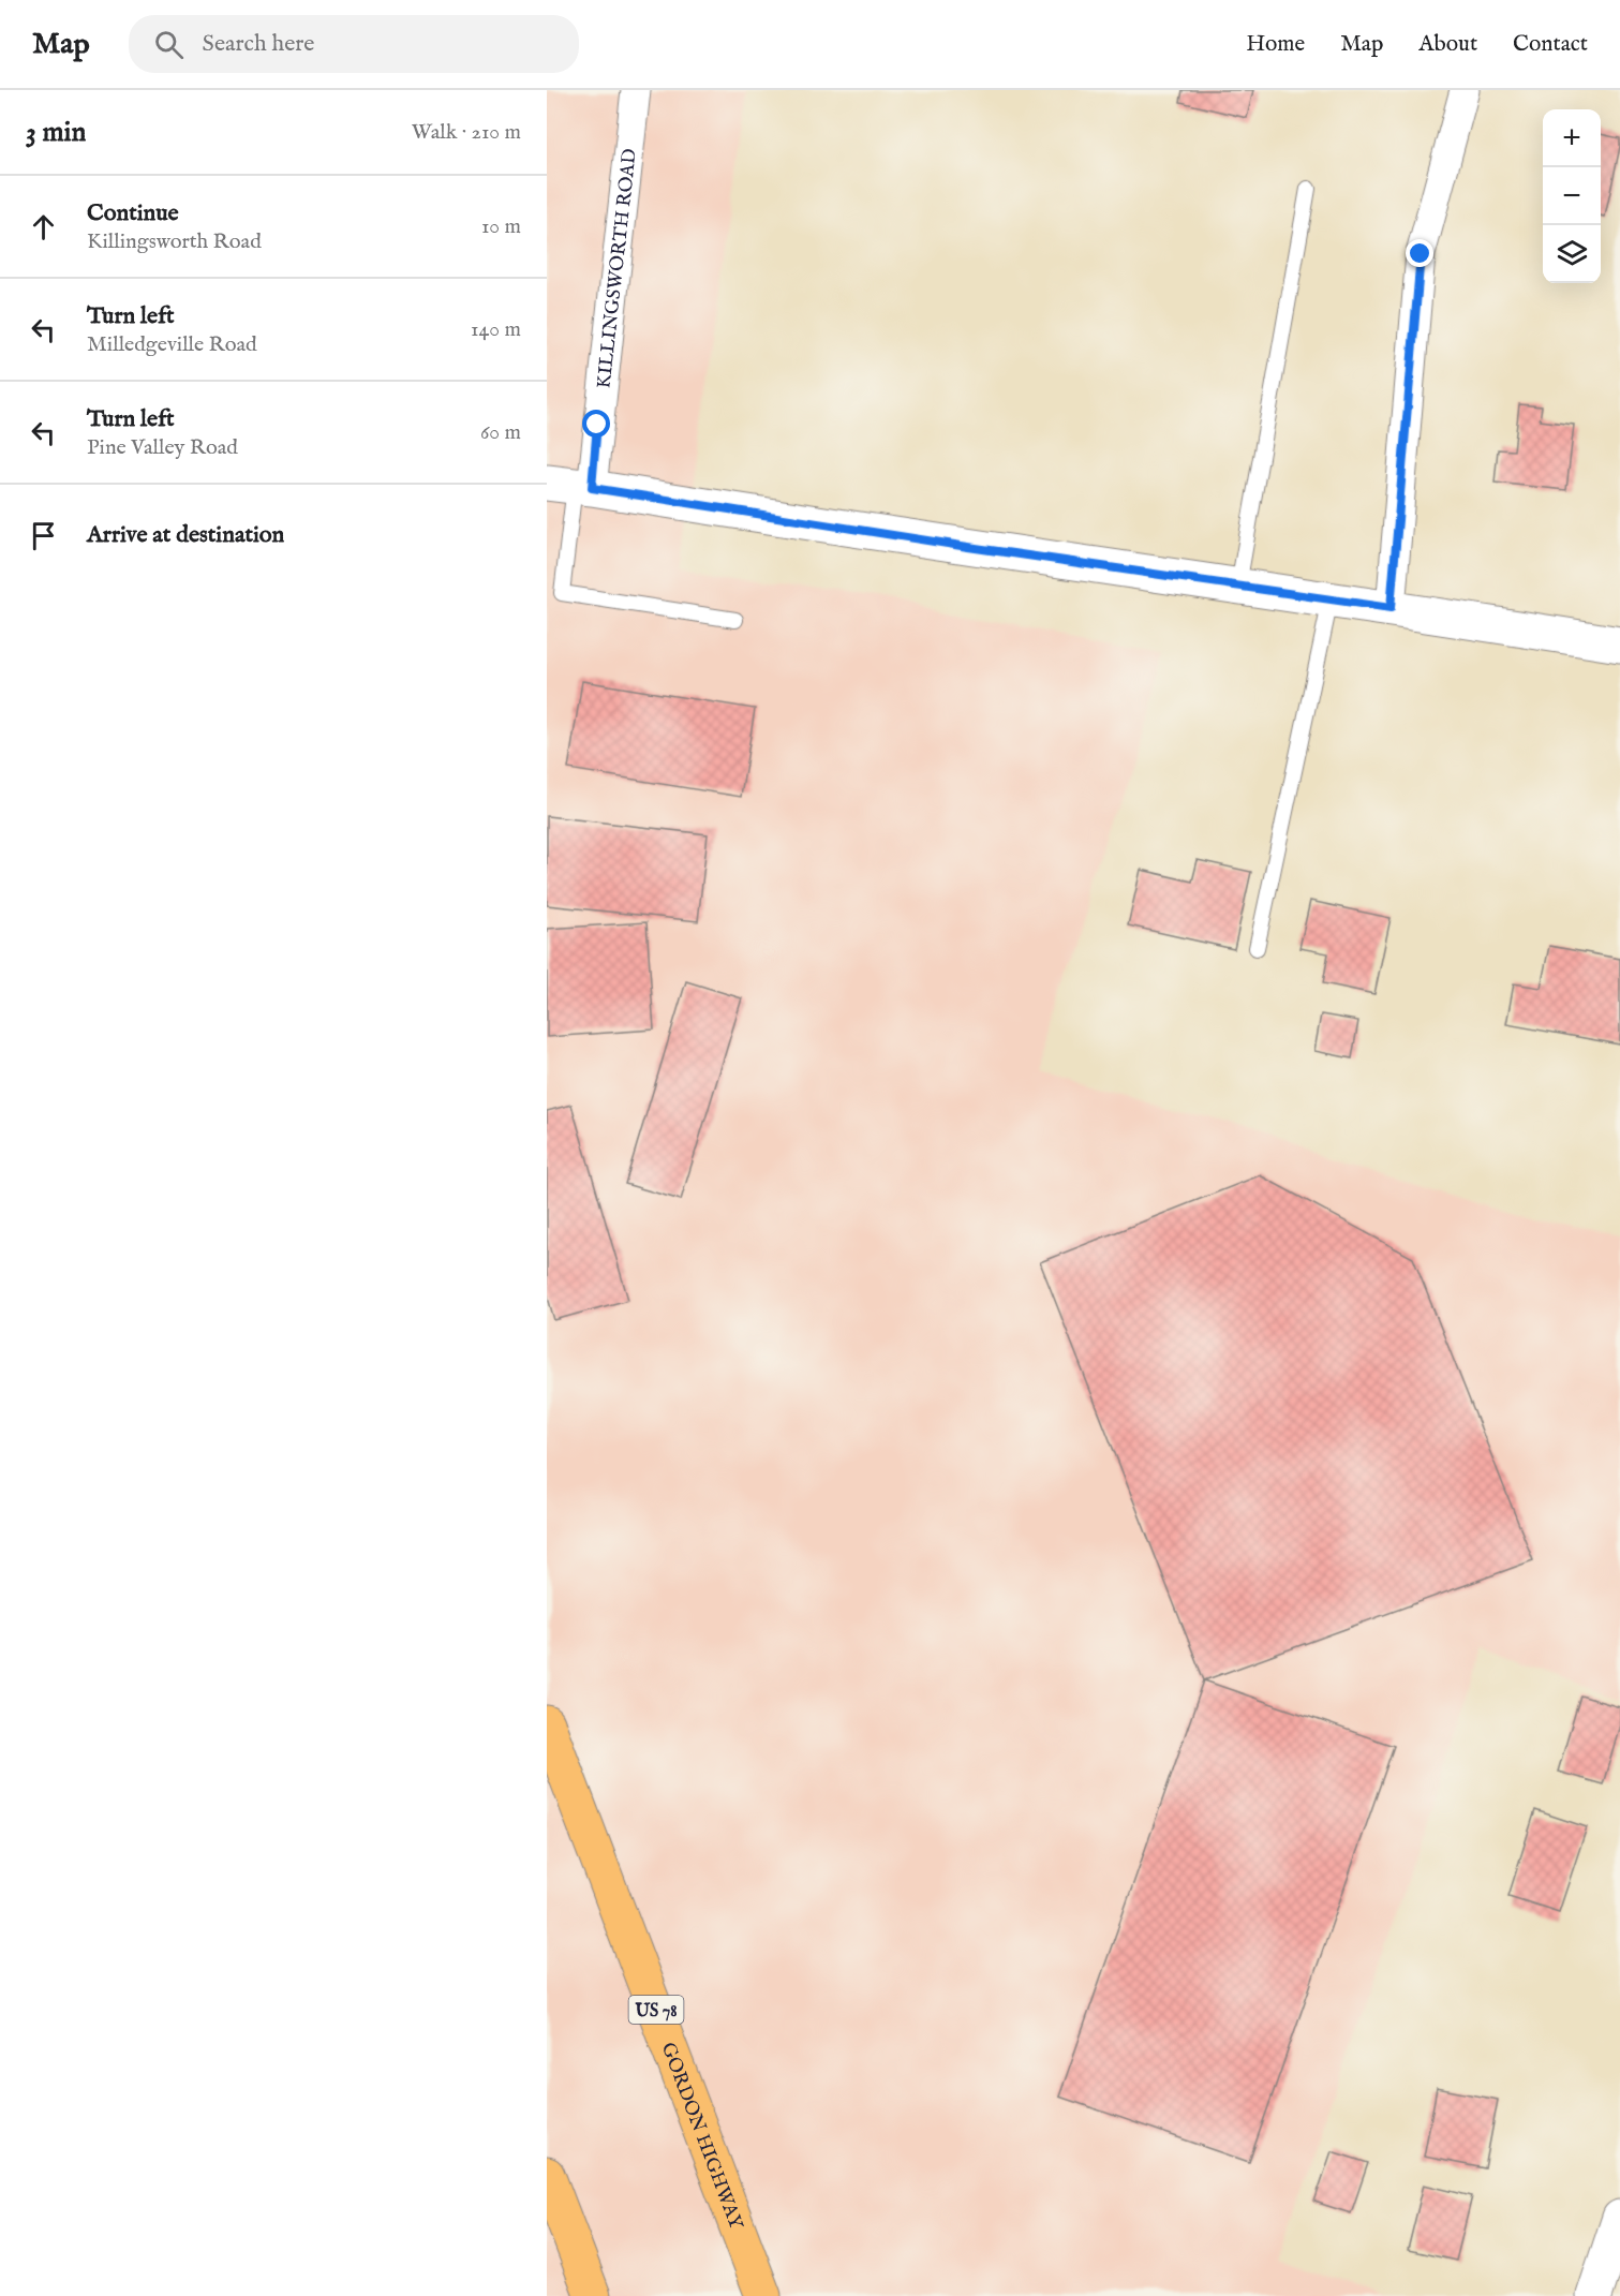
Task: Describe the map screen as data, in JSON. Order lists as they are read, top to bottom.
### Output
{
  "streets": {
    "highway": ["US 78", "GORDON HIGHWAY"],
    "street": ["KILLINGSWORTH ROAD"]
  },
  "page": {
    "header": "Map",
    "search": "Search here",
    "nav": [
      "Home",
      "Map",
      "About",
      "Contact"
    ],
    "heading": ["3 min", "Walk · 210 m"],
    "map_buttons": ["+", "−"],
    "list": [
      ["Continue", "Killingsworth Road", "10 m"],
      ["Turn left", "Milledgeville Road", "140 m"],
      ["Turn left", "Pine Valley Road", "60 m"],
      "Arrive at destination"
    ]
  }
}
